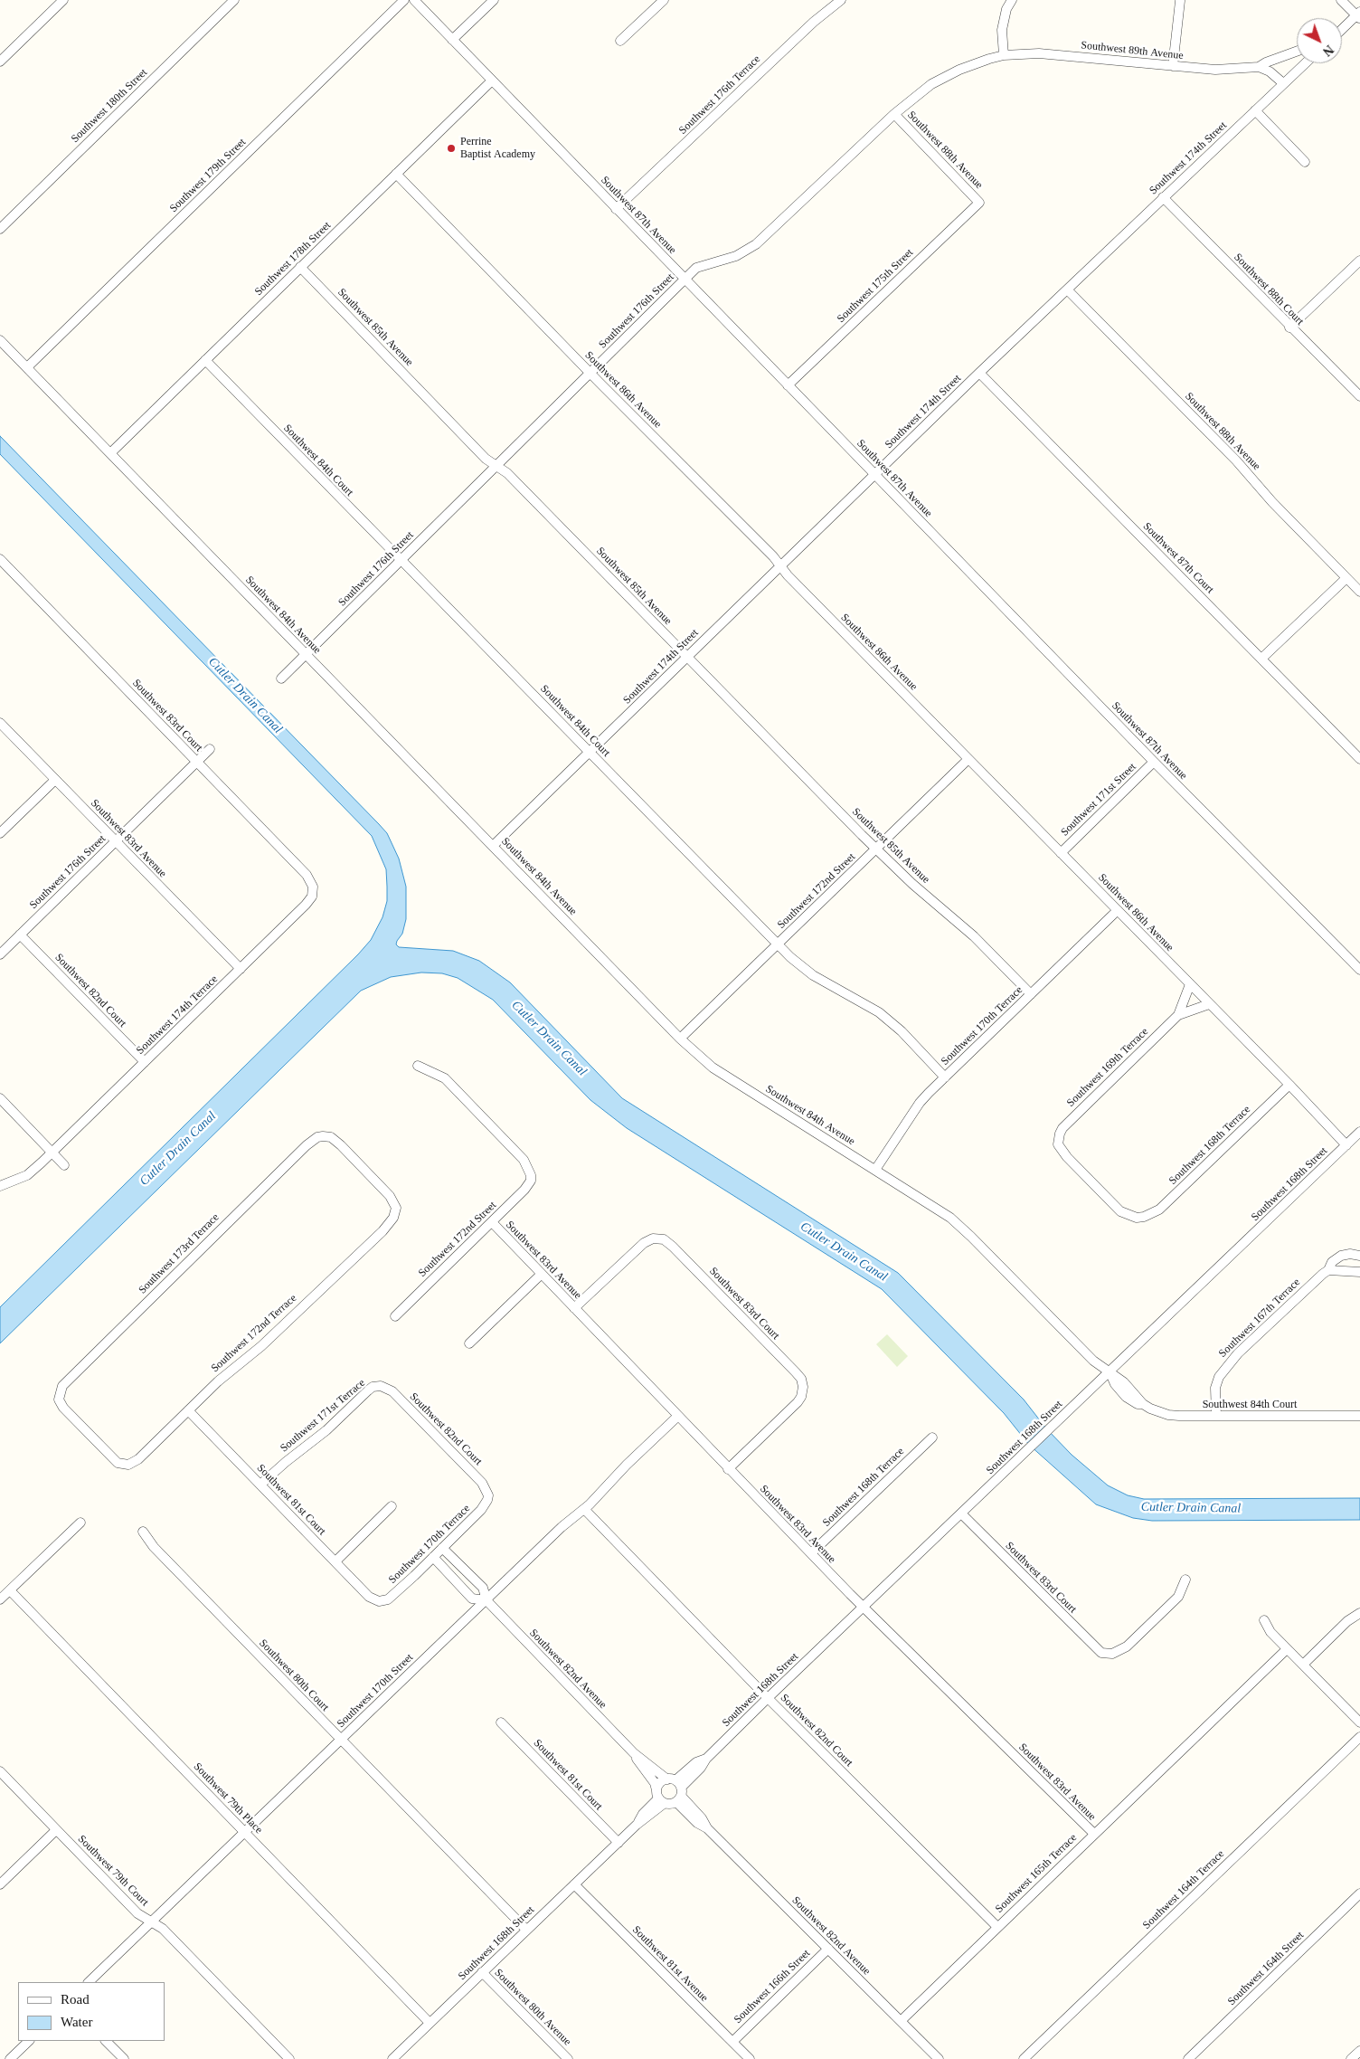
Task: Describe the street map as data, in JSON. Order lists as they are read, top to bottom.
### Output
{
  "streets": {
    "street": [
      "Southwest 89th Avenue",
      "Southwest 176th Terrace",
      "Southwest 180th Street",
      "Southwest 88th Avenue",
      "Southwest 174th Street",
      "Southwest 179th Street",
      "Southwest 87th Avenue",
      "Southwest 178th Street",
      "Southwest 175th Street",
      "Southwest 88th Court",
      "Southwest 176th Street",
      "Southwest 85th Avenue",
      "Southwest 86th Avenue",
      "Southwest 84th Court",
      "Southwest 87th Court",
      "Southwest 84th Avenue",
      "Southwest 83rd Court",
      "Southwest 171st Street",
      "Southwest 83rd Avenue",
      "Southwest 172nd Street",
      "Southwest 82nd Court",
      "Southwest 174th Terrace",
      "Southwest 170th Terrace",
      "Southwest 169th Terrace",
      "Southwest 168th Terrace",
      "Southwest 168th Street",
      "Southwest 173rd Terrace",
      "Southwest 167th Terrace",
      "Southwest 172nd Terrace",
      "Southwest 171st Terrace",
      "Southwest 81st Court",
      "Southwest 82nd Avenue",
      "Southwest 80th Court",
      "Southwest 170th Street",
      "Southwest 79th Place",
      "Southwest 79th Court",
      "Southwest 165th Terrace",
      "Southwest 164th Terrace",
      "Southwest 81st Avenue",
      "Southwest 164th Street",
      "Southwest 166th Street",
      "Southwest 80th Avenue"
    ]
  },
  "crossings": [
    ["Southwest 89th Avenue", "Southwest 176th Street"],
    ["Southwest 176th Terrace", "Southwest 87th Avenue"],
    ["Southwest 88th Avenue", "Southwest 174th Street"],
    ["Southwest 88th Avenue", "Southwest 175th Street"],
    ["Southwest 88th Avenue", "Southwest 176th Street"],
    ["Southwest 174th Street", "Southwest 87th Avenue"],
    ["Southwest 174th Street", "Southwest 88th Court"],
    ["Southwest 174th Street", "Southwest 85th Avenue"],
    ["Southwest 174th Street", "Southwest 86th Avenue"],
    ["Southwest 174th Street", "Southwest 84th Court"],
    ["Southwest 174th Street", "Southwest 87th Court"],
    ["Southwest 174th Street", "Southwest 84th Avenue"],
    ["Southwest 179th Street", "Southwest 84th Avenue"],
    ["Southwest 87th Avenue", "Southwest 178th Street"],
    ["Southwest 87th Avenue", "Southwest 175th Street"],
    ["Southwest 87th Avenue", "Southwest 176th Street"],
    ["Southwest 87th Avenue", "Southwest 171st Street"],
    ["Southwest 178th Street", "Southwest 85th Avenue"],
    ["Southwest 178th Street", "Southwest 86th Avenue"],
    ["Southwest 178th Street", "Southwest 84th Court"],
    ["Southwest 178th Street", "Southwest 84th Avenue"],
    ["Southwest 176th Street", "Southwest 85th Avenue"],
    ["Southwest 176th Street", "Southwest 86th Avenue"],
    ["Southwest 176th Street", "Southwest 84th Court"],
    ["Southwest 176th Street", "Southwest 84th Avenue"],
    ["Southwest 176th Street", "Southwest 83rd Court"],
    ["Southwest 176th Street", "Southwest 83rd Avenue"],
    ["Southwest 176th Street", "Southwest 82nd Court"],
    ["Southwest 85th Avenue", "Southwest 172nd Street"],
    ["Southwest 85th Avenue", "Southwest 170th Terrace"],
    ["Southwest 86th Avenue", "Southwest 171st Street"],
    ["Southwest 86th Avenue", "Southwest 172nd Street"],
    ["Southwest 86th Avenue", "Southwest 170th Terrace"],
    ["Southwest 86th Avenue", "Southwest 169th Terrace"],
    ["Southwest 86th Avenue", "Southwest 168th Terrace"],
    ["Southwest 86th Avenue", "Southwest 168th Street"],
    ["Southwest 84th Court", "Southwest 84th Avenue"],
    ["Southwest 84th Court", "Southwest 172nd Street"],
    ["Southwest 84th Court", "Southwest 170th Terrace"],
    ["Southwest 84th Court", "Southwest 168th Street"],
    ["Southwest 84th Court", "Southwest 167th Terrace"],
    ["Southwest 84th Avenue", "Southwest 172nd Street"],
    ["Southwest 84th Avenue", "Southwest 170th Terrace"],
    ["Southwest 84th Avenue", "Southwest 168th Street"],
    ["Southwest 83rd Court", "Southwest 83rd Avenue"],
    ["Southwest 83rd Court", "Southwest 174th Terrace"],
    ["Southwest 83rd Court", "Southwest 168th Street"],
    ["Southwest 83rd Avenue", "Southwest 172nd Street"],
    ["Southwest 83rd Avenue", "Southwest 174th Terrace"],
    ["Southwest 83rd Avenue", "Southwest 168th Terrace"],
    ["Southwest 83rd Avenue", "Southwest 168th Street"],
    ["Southwest 83rd Avenue", "Southwest 170th Street"],
    ["Southwest 83rd Avenue", "Southwest 165th Terrace"],
    ["Southwest 82nd Court", "Southwest 174th Terrace"],
    ["Southwest 82nd Court", "Southwest 170th Terrace"],
    ["Southwest 82nd Court", "Southwest 168th Street"],
    ["Southwest 82nd Court", "Southwest 171st Terrace"],
    ["Southwest 82nd Court", "Southwest 170th Street"],
    ["Southwest 82nd Court", "Southwest 165th Terrace"],
    ["Southwest 170th Terrace", "Southwest 81st Court"],
    ["Southwest 170th Terrace", "Southwest 82nd Avenue"],
    ["Southwest 169th Terrace", "Southwest 168th Terrace"],
    ["Southwest 168th Street", "Southwest 81st Court"],
    ["Southwest 168th Street", "Southwest 82nd Avenue"],
    ["Southwest 168th Street", "Southwest 80th Court"],
    ["Southwest 168th Street", "Southwest 79th Place"],
    ["Southwest 168th Street", "Southwest 81st Avenue"],
    ["Southwest 168th Street", "Southwest 80th Avenue"],
    ["Southwest 173rd Terrace", "Southwest 172nd Terrace"],
    ["Southwest 172nd Terrace", "Southwest 81st Court"],
    ["Southwest 171st Terrace", "Southwest 81st Court"],
    ["Southwest 82nd Avenue", "Southwest 170th Street"],
    ["Southwest 82nd Avenue", "Southwest 165th Terrace"],
    ["Southwest 82nd Avenue", "Southwest 166th Street"],
    ["Southwest 80th Court", "Southwest 170th Street"],
    ["Southwest 170th Street", "Southwest 79th Place"],
    ["Southwest 170th Street", "Southwest 79th Court"],
    ["Southwest 81st Avenue", "Southwest 166th Street"]
  ],
  "water": ["Cutler Drain Canal"],
  "places": ["Perrine Baptist Academy"],
  "legend": ["Road", "Water"],
  "north": "bottom right"
}
